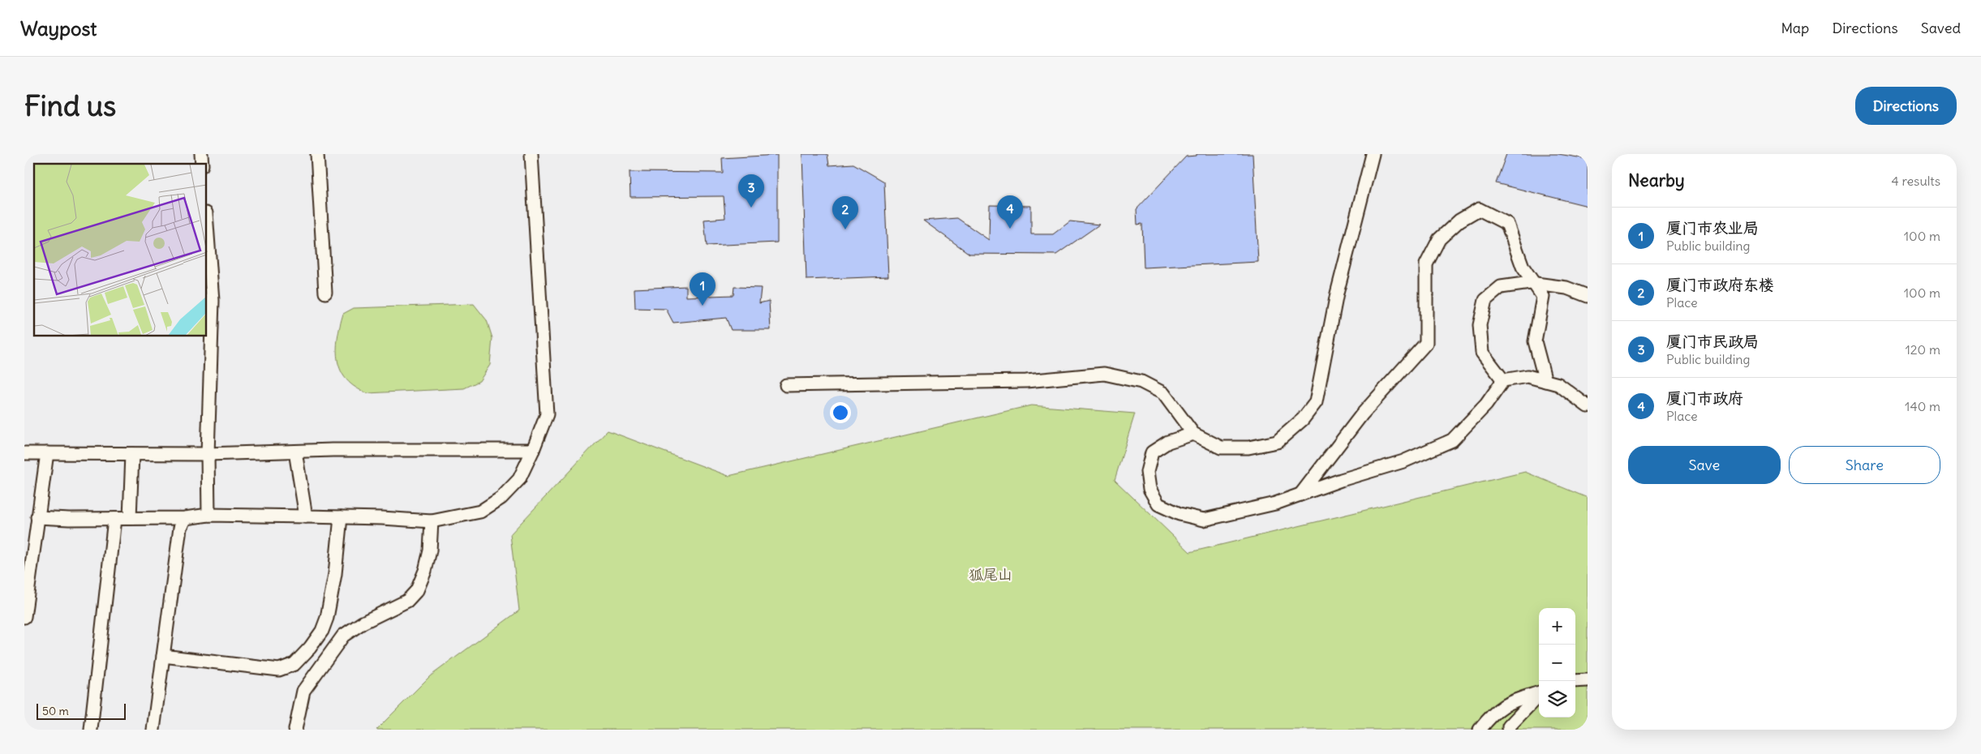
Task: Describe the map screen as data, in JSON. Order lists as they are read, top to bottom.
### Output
{
  "parks": ["狐尾山"],
  "scale_bar": "50 m",
  "page": {
    "header": "Waypost",
    "nav": ["Map", "Directions", "Saved"],
    "buttons": [
      "Directions",
      ["Save", "Share"]
    ],
    "title": "Find us",
    "heading": ["Nearby", "4 results"],
    "pins": [
      "3",
      "4",
      "2",
      "1"
    ],
    "list": [
      {
        "mark": "1",
        "name": "厦门市农业局",
        "note": "Public building",
        "value": "100 m"
      },
      {
        "mark": "2",
        "name": "厦门市政府东楼",
        "note": "Place",
        "value": "100 m"
      },
      {
        "mark": "3",
        "name": "厦门市民政局",
        "note": "Public building",
        "value": "120 m"
      },
      {
        "mark": "4",
        "name": "厦门市政府",
        "note": "Place",
        "value": "140 m"
      }
    ],
    "map_buttons": ["+", "−"],
    "scale": "50 m"
  }
}
